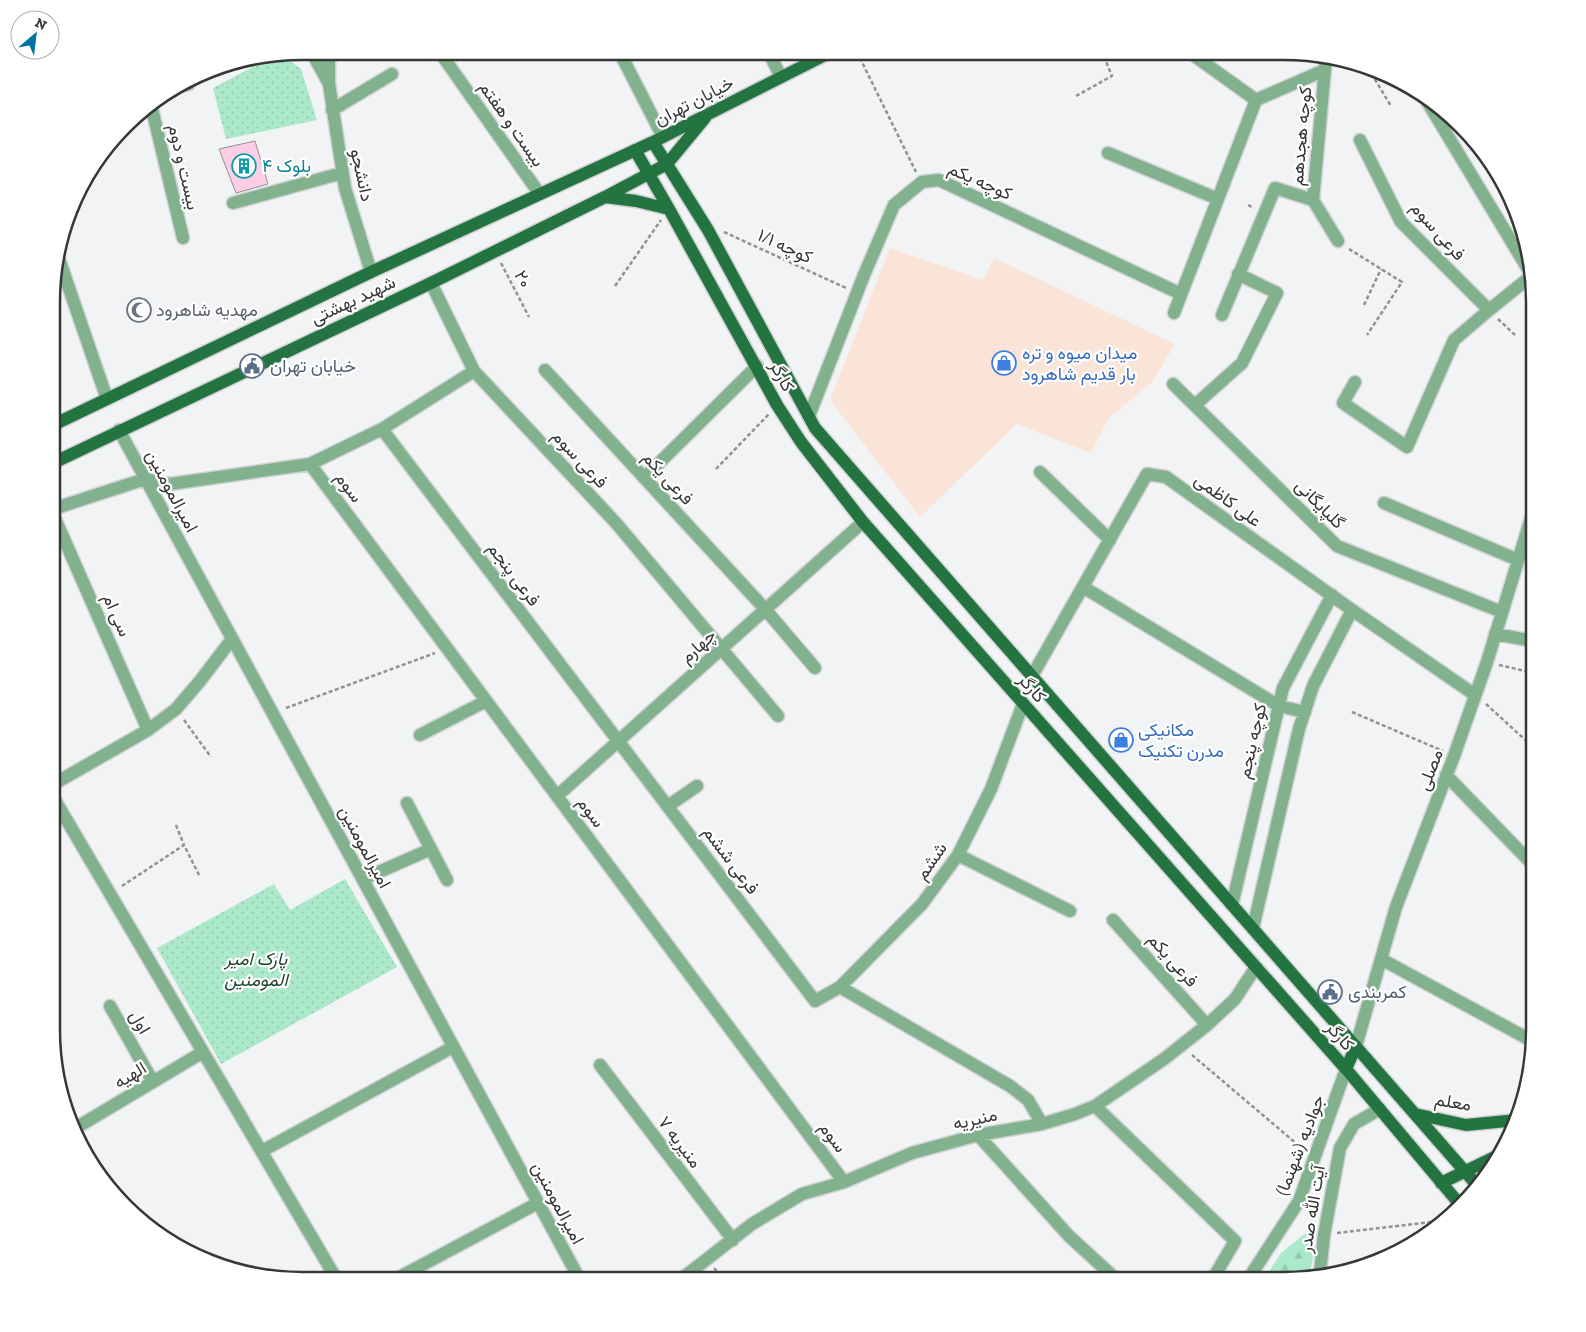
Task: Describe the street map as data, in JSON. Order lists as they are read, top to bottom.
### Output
{
  "streets": {
    "main road": [
      "خیابان تهران",
      "شهید بهشتی",
      "کارگر",
      "معلم"
    ],
    "street": [
      "بیست و هفتم",
      "کوچه هجدهم",
      "بیست و دوم",
      "دانشجو",
      "کوچه یکم",
      "فرعی سوم",
      "فرعی یکم",
      "سوم",
      "امیرالمومنین",
      "علی کاظمی",
      "گلپایگانی",
      "فرعی پنجم",
      "سی ام",
      "چهارم",
      "کوچه پنجم",
      "مصلی",
      "فرعی ششم",
      "ششم",
      "اول",
      "الهیه",
      "منیریه",
      "منیریه ۷",
      "جوادیه (شهنما)",
      "آیت الله صدر"
    ],
    "path": ["کوچه ۱/۱", "۲۰"]
  },
  "crossings": [
    ["خیابان تهران", "شهید بهشتی"],
    ["خیابان تهران", "کارگر"],
    ["بیست و هفتم", "شهید بهشتی"],
    ["دانشجو", "شهید بهشتی"],
    ["کوچه یکم", "کوچه ۱/۱"],
    ["کوچه یکم", "کارگر"],
    ["فرعی سوم", "شهید بهشتی"],
    ["فرعی سوم", "چهارم"],
    ["کوچه ۱/۱", "کارگر"],
    ["۲۰", "شهید بهشتی"],
    ["شهید بهشتی", "کارگر"],
    ["شهید بهشتی", "امیرالمومنین"],
    ["کارگر", "علی کاظمی"],
    ["کارگر", "چهارم"],
    ["کارگر", "کوچه پنجم"],
    ["کارگر", "مصلی"],
    ["کارگر", "ششم"],
    ["کارگر", "معلم"],
    ["کارگر", "منیریه"],
    ["کارگر", "جوادیه (شهنما)"],
    ["کارگر", "آیت الله صدر"],
    ["فرعی یکم", "چهارم"],
    ["فرعی یکم", "منیریه"],
    ["سوم", "چهارم"],
    ["سوم", "منیریه"],
    ["علی کاظمی", "کوچه پنجم"],
    ["علی کاظمی", "مصلی"],
    ["گلپایگانی", "مصلی"],
    ["فرعی پنجم", "چهارم"],
    ["فرعی پنجم", "فرعی ششم"],
    ["چهارم", "فرعی ششم"],
    ["فرعی ششم", "ششم"],
    ["اول", "الهیه"],
    ["منیریه", "منیریه ۷"]
  ],
  "parks": ["پارک امیر المومنین"],
  "places": {
    "building": ["بلوک ۴"],
    "mosque": ["مهدیه شاهرود"],
    "shop": ["میدان میوه و تره بار قدیم شاهرود", "مکانیکی مدرن تکنیک"],
    "public building": ["خیابان تهران", "کمربندی"]
  },
  "north": "top right"
}
